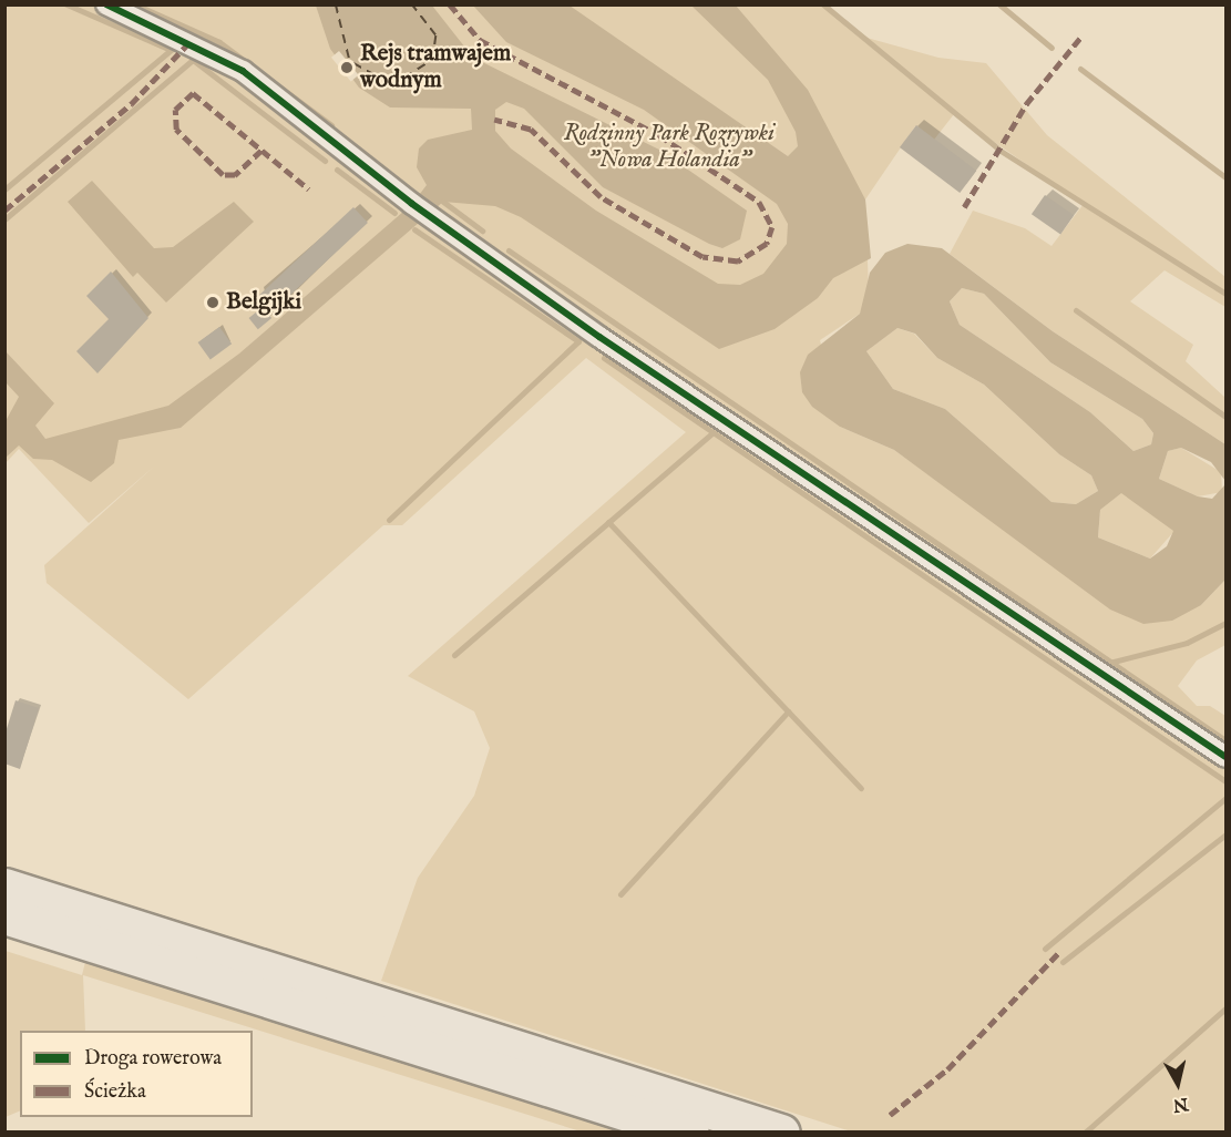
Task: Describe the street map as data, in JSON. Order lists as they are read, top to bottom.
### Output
{
  "parks": ["Rodzinny Park Rozrywki \"Nowa Holandia\""],
  "places": ["Rejs tramwajem wodnym", "Belgijki"],
  "legend": ["Droga rowerowa", "Ścieżka"],
  "north": "bottom"
}
